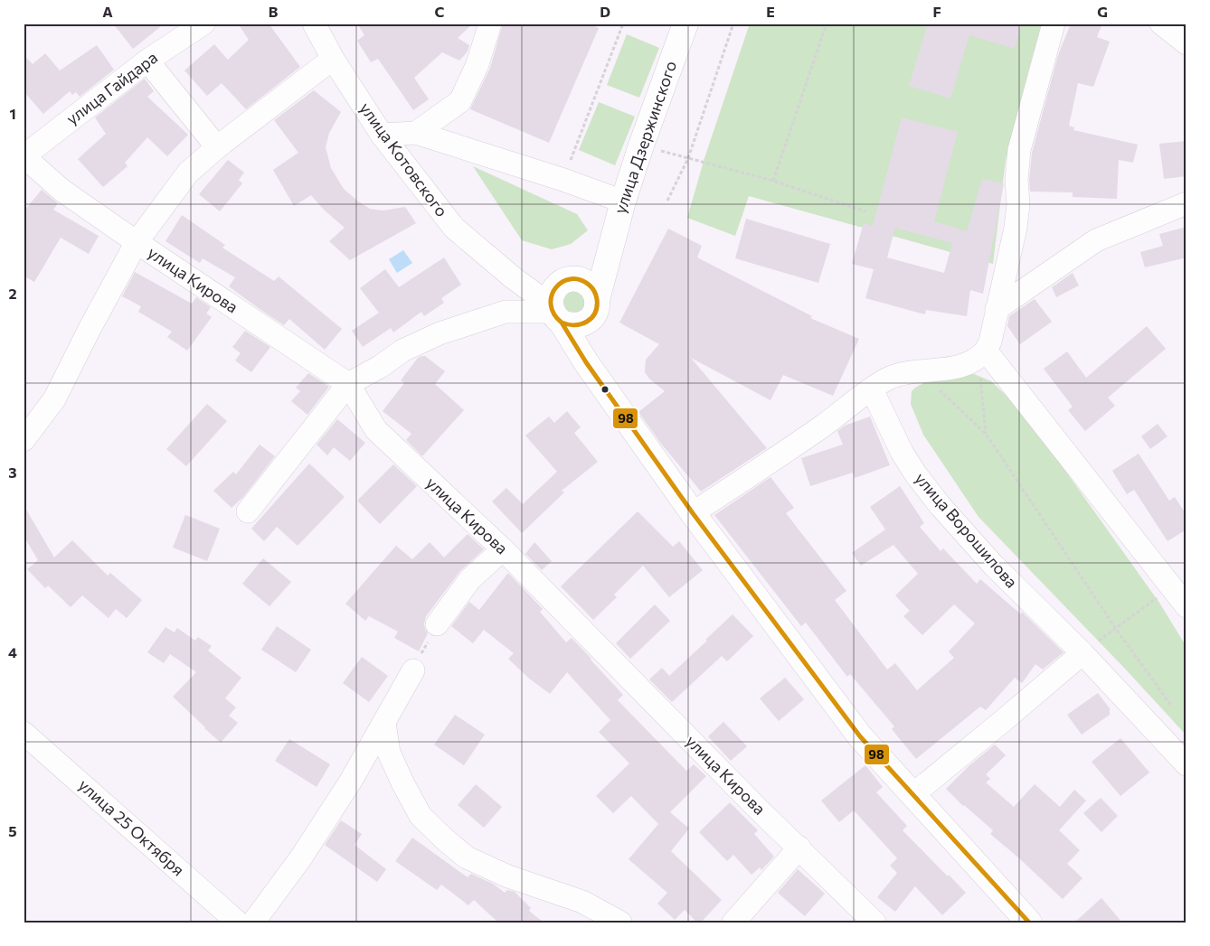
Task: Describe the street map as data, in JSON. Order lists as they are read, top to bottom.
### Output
{
  "streets": {
    "highway": ["улица Дзержинского", "улица Котовского"],
    "street": [
      "улица Гайдара",
      "улица Кирова",
      "улица Ворошилова",
      "улица 25 Октября"
    ]
  },
  "crossings": [
    ["улица Гайдара", "улица Кирова"],
    ["улица Дзержинского", "улица Котовского"]
  ],
  "lines": ["transit line 98"],
  "grid": {
    "columns": [
      "A",
      "B",
      "C",
      "D",
      "E",
      "F",
      "G"
    ],
    "rows": [
      "1",
      "2",
      "3",
      "4",
      "5"
    ]
  }
}
